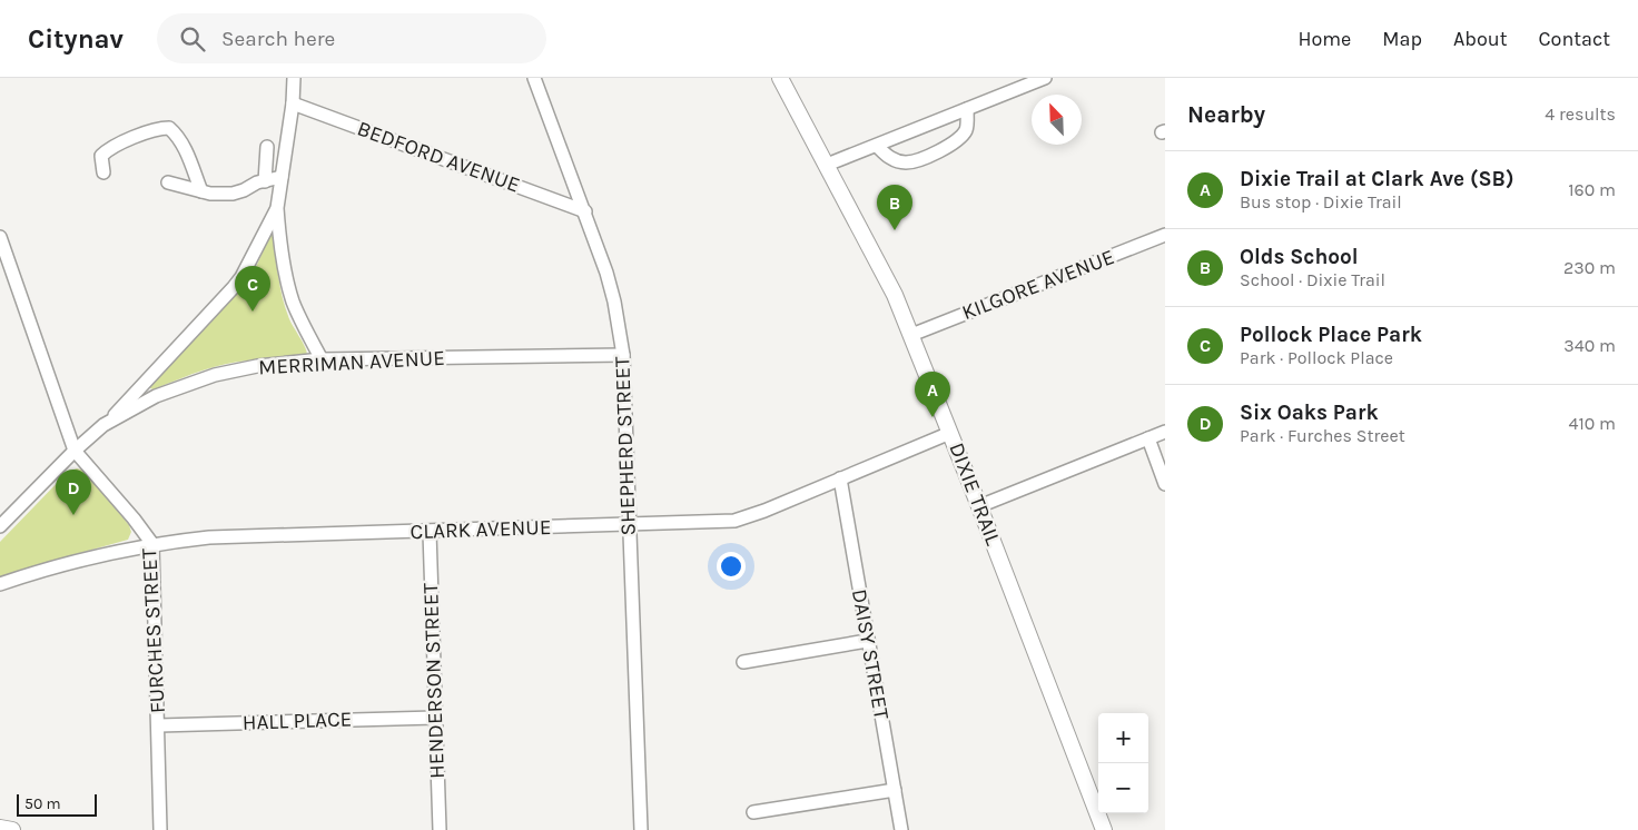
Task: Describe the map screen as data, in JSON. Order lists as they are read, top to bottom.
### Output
{
  "streets": {
    "main road": ["DIXIE TRAIL"],
    "street": [
      "BEDFORD AVENUE",
      "KILGORE AVENUE",
      "MERRIMAN AVENUE",
      "SHEPHERD STREET",
      "CLARK AVENUE",
      "FURCHES STREET",
      "DAISY STREET",
      "HENDERSON STREET",
      "HALL PLACE"
    ]
  },
  "crossings": [
    ["BEDFORD AVENUE", "SHEPHERD STREET"],
    ["KILGORE AVENUE", "DIXIE TRAIL"],
    ["MERRIMAN AVENUE", "SHEPHERD STREET"],
    ["MERRIMAN AVENUE", "FURCHES STREET"],
    ["SHEPHERD STREET", "CLARK AVENUE"],
    ["DIXIE TRAIL", "CLARK AVENUE"],
    ["CLARK AVENUE", "FURCHES STREET"],
    ["CLARK AVENUE", "DAISY STREET"],
    ["CLARK AVENUE", "HENDERSON STREET"],
    ["FURCHES STREET", "HALL PLACE"],
    ["HENDERSON STREET", "HALL PLACE"]
  ],
  "scale_bar": "50 m",
  "north": "top left",
  "page": {
    "header": "Citynav",
    "search": "Search here",
    "nav": [
      "Home",
      "Map",
      "About",
      "Contact"
    ],
    "heading": ["Nearby", "4 results"],
    "list": [
      {
        "mark": "A",
        "name": "Dixie Trail at Clark Ave (SB)",
        "note": "Bus stop · Dixie Trail",
        "value": "160 m"
      },
      {
        "mark": "B",
        "name": "Olds School",
        "note": "School · Dixie Trail",
        "value": "230 m"
      },
      {
        "mark": "C",
        "name": "Pollock Place Park",
        "note": "Park · Pollock Place",
        "value": "340 m"
      },
      {
        "mark": "D",
        "name": "Six Oaks Park",
        "note": "Park · Furches Street",
        "value": "410 m"
      }
    ],
    "pins": [
      "B",
      "C",
      "A",
      "D"
    ],
    "map_buttons": ["+", "−"],
    "scale": "50 m"
  }
}
